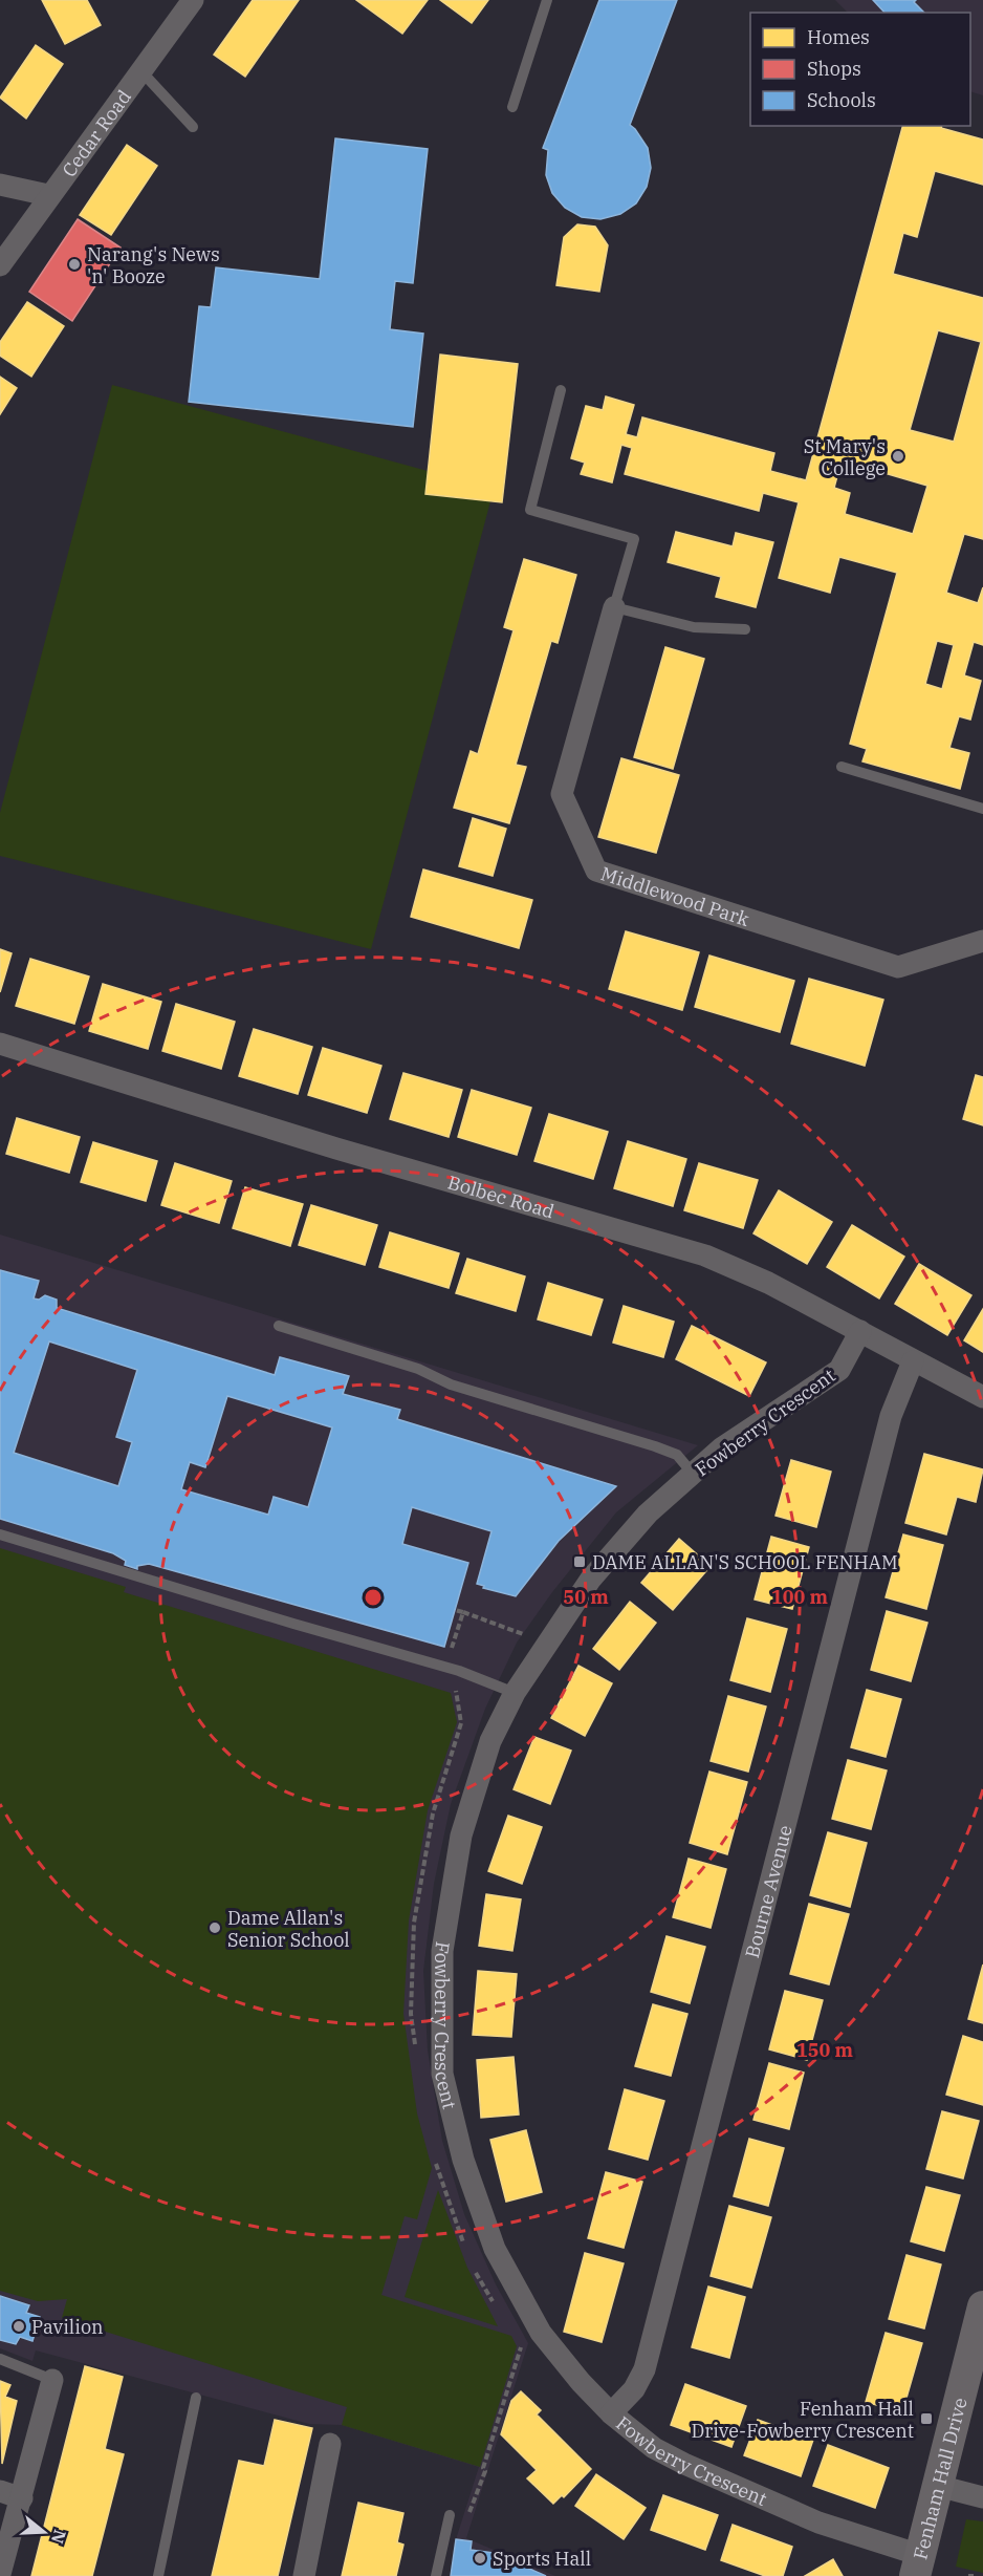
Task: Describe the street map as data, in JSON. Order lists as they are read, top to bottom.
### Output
{
  "streets": {
    "street": [
      "Cedar Road",
      "Middlewood Park",
      "Bolbec Road",
      "Fowberry Crescent",
      "Bourne Avenue",
      "Fenham Hall Drive"
    ]
  },
  "crossings": [
    ["Bolbec Road", "Fowberry Crescent"],
    ["Bolbec Road", "Bourne Avenue"],
    ["Fowberry Crescent", "Bourne Avenue"],
    ["Fowberry Crescent", "Fenham Hall Drive"]
  ],
  "places": {
    "other": [
      "Narang's News 'n' Booze",
      "St Mary's College",
      "Dame Allan's Senior School",
      "Pavilion",
      "Sports Hall"
    ],
    "transit": ["DAME ALLAN'S SCHOOL FENHAM", "Fenham Hall Drive-Fowberry Crescent"]
  },
  "legend": ["Homes", "Shops", "Schools"],
  "north": "right",
  "rings": ["50 m", "100 m", "150 m"]
}
